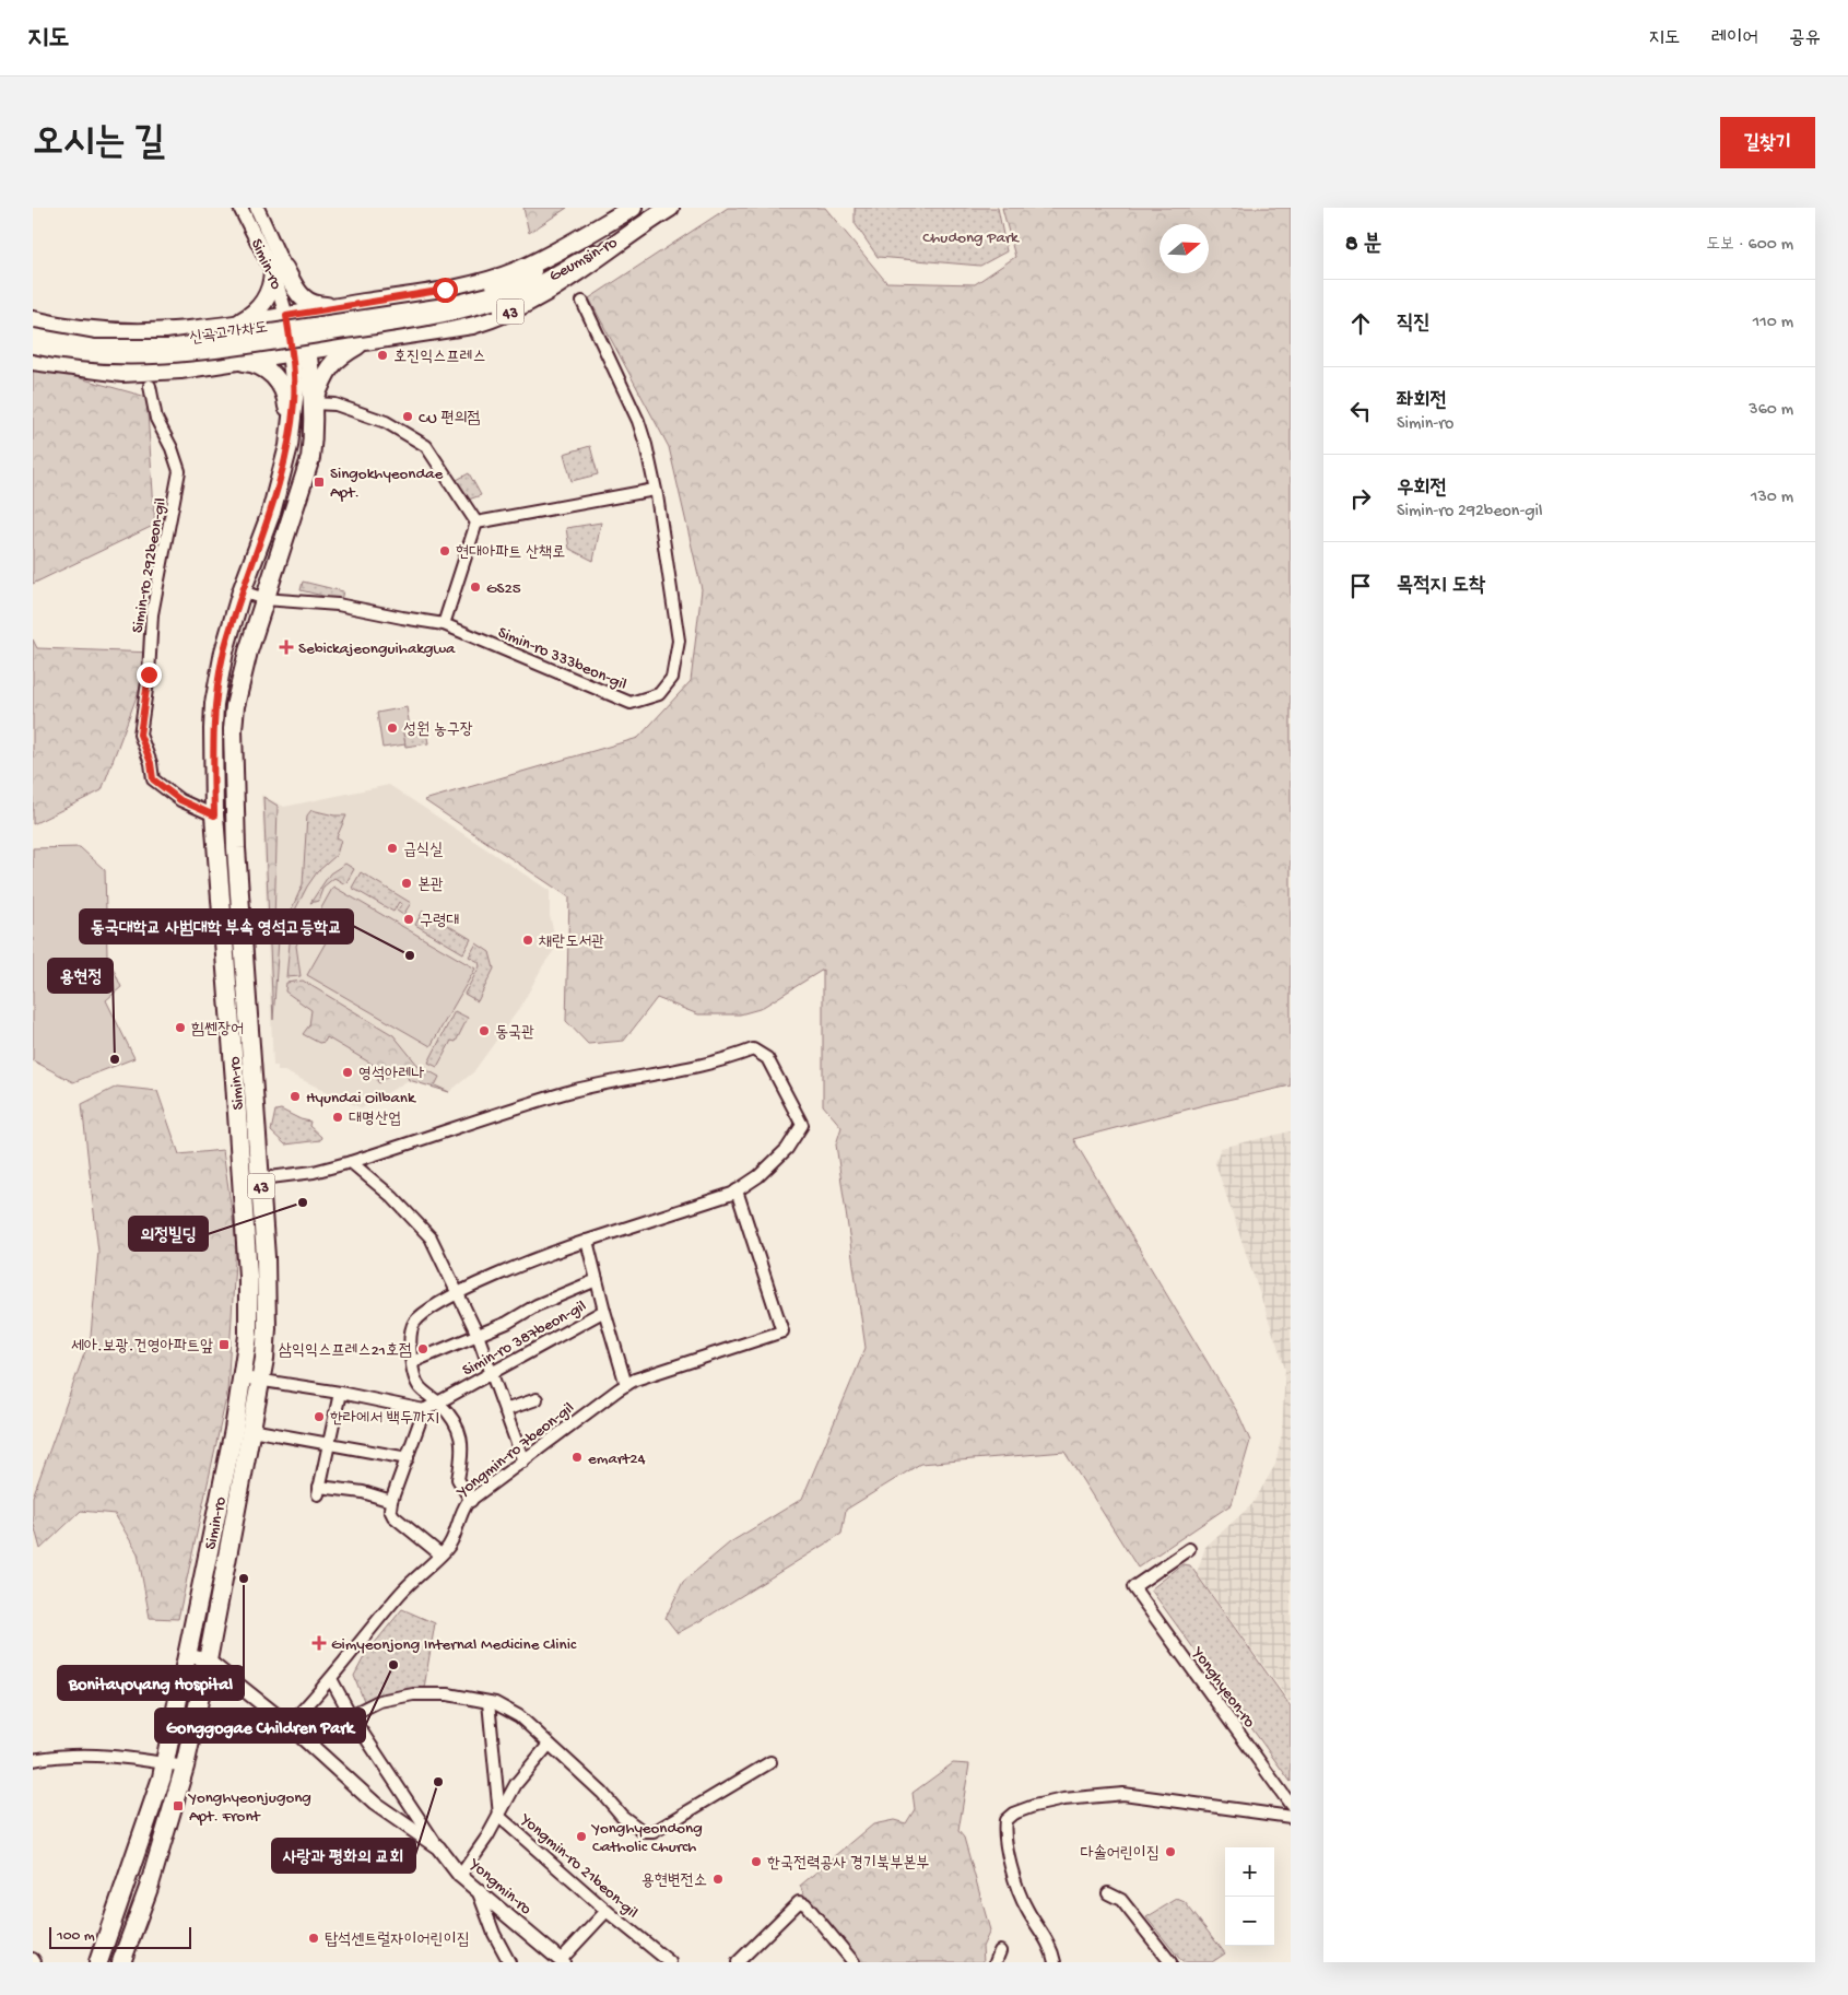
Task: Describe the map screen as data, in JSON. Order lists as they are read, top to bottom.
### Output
{
  "streets": {
    "main road": ["Geumsin-ro", "Simin-ro", "43"],
    "street": [
      "신곡고가차도",
      "Simin-ro 292beon-gil",
      "Simin-ro 333beon-gil",
      "Simin-ro 387beon-gil",
      "Yongmin-ro 7beon-gil",
      "Yonghyeon-ro",
      "Yongmin-ro 21beon-gil",
      "Yongmin-ro"
    ]
  },
  "crossings": [
    ["Geumsin-ro", "43"],
    ["Geumsin-ro", "신곡고가차도"],
    ["Simin-ro", "Simin-ro 292beon-gil"],
    ["Simin-ro", "Simin-ro 333beon-gil"],
    ["Simin-ro", "Yongmin-ro"],
    ["Yongmin-ro 7beon-gil", "Yongmin-ro"],
    ["Yongmin-ro 21beon-gil", "Yongmin-ro"]
  ],
  "parks": ["Chudong Park"],
  "places": {
    "other": [
      "호진익스프레스",
      "CU 편의점",
      "현대아파트 산책로",
      "GS25",
      "성원 농구장",
      "급식실",
      "본관",
      "구령대",
      "채란도서관",
      "동국대학교 사범대학 부속 영석고등학교",
      "힘쎈장어",
      "동국관",
      "용현정",
      "영석아레나",
      "Hyundai Oilbank",
      "대명산업",
      "의정빌딩",
      "삼익익스프레스21호점",
      "한라에서 백두까지",
      "emart24",
      "Bonitayoyang Hospital",
      "Gonggogae Children Park",
      "사랑과 평화의 교회",
      "Yonghyeondong Catholic Church",
      "다솔어린이집",
      "한국전력공사 경기북부본부",
      "용현변전소",
      "탑석센트럴자이어린이집"
    ],
    "transit": ["Singokhyeondae Apt.", "세아.보광.건영아파트앞", "Yonghyeonjugong Apt. Front"],
    "health": ["Sebickajeonguihakgwa", "Gimyeonjong Internal Medicine Clinic"]
  },
  "scale_bar": "100 m",
  "north": "right",
  "page": {
    "header": "지도",
    "nav": ["지도", "레이어", "공유"],
    "title": "오시는 길",
    "buttons": "길찾기",
    "heading": ["8 분", "도보 · 600 m"],
    "list": [
      ["직진", "110 m"],
      ["좌회전", "Simin-ro", "360 m"],
      ["우회전", "Simin-ro 292beon-gil", "130 m"],
      "목적지 도착"
    ],
    "map_buttons": ["+", "−"],
    "scale": "100 m"
  }
}
